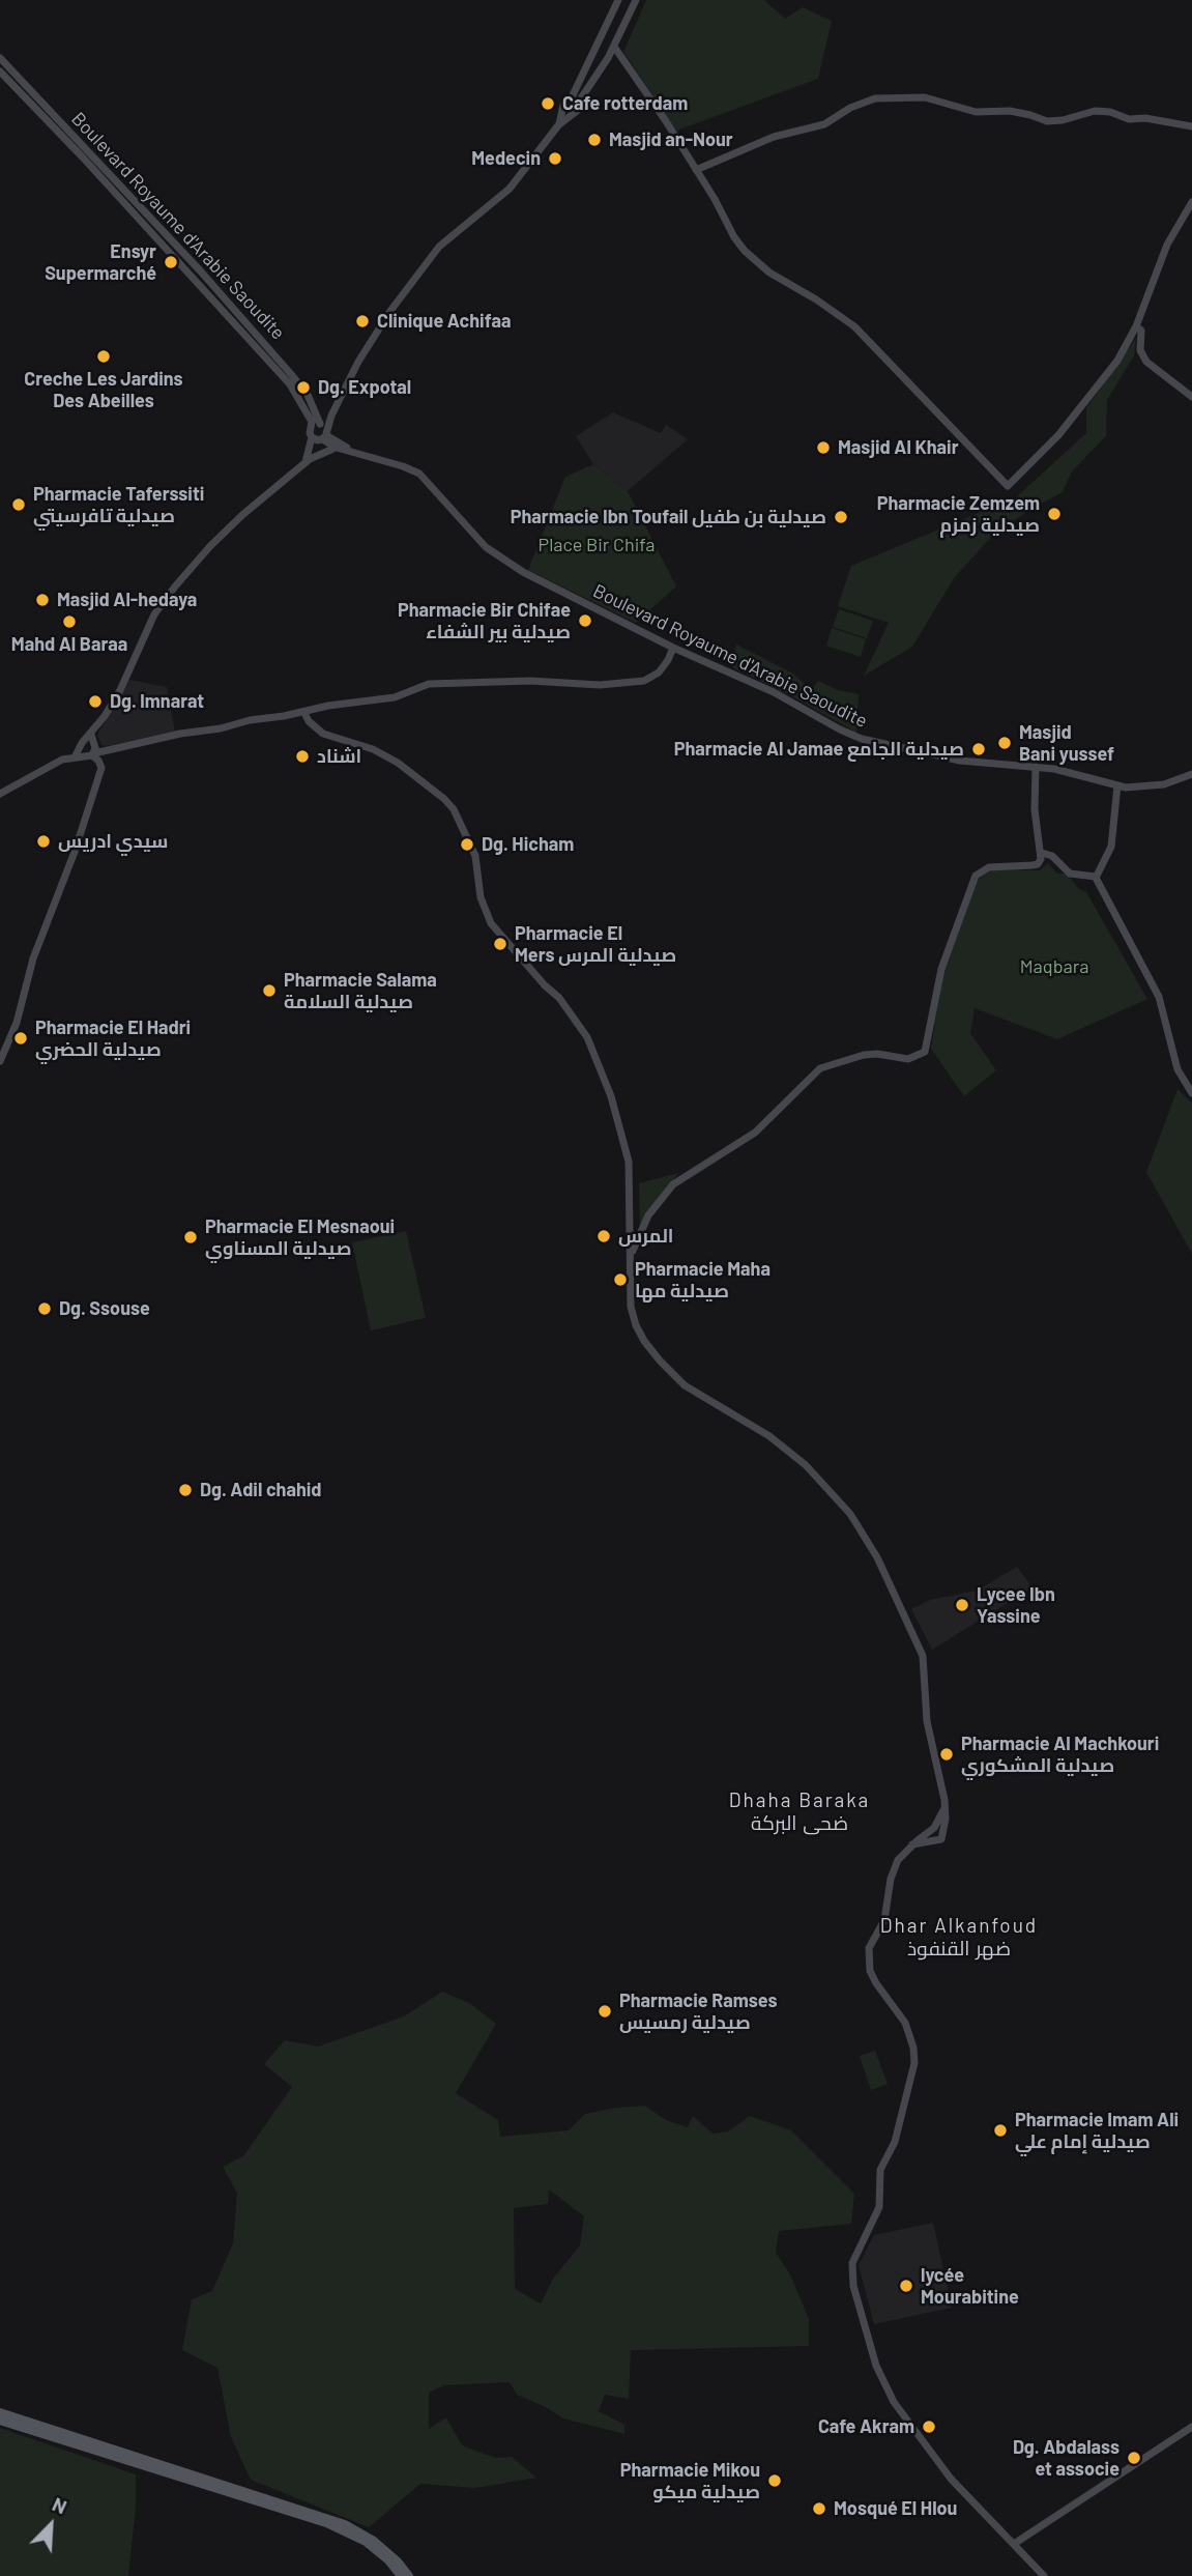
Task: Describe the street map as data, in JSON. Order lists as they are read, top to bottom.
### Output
{
  "streets": {
    "street": ["Boulevard Royaume d'Arabie Saoudite"]
  },
  "districts": ["Dhaha Baraka ضحى البركة", "Dhar Alkanfoud ضهر القنفوذ"],
  "parks": ["Place Bir Chifa", "Maqbara"],
  "places": [
    "Cafe rotterdam",
    "Masjid an-Nour",
    "Medecin",
    "Ensyr Supermarché",
    "Clinique Achifaa",
    "Creche Les Jardins Des Abeilles",
    "Dg. Expotal",
    "Masjid Al Khair",
    "Pharmacie Taferssiti صيدلية تافرسيتي",
    "Pharmacie Zemzem صيدلية زمزم",
    "Pharmacie Ibn Toufail صيدلية بن طفيل",
    "Masjid Al-hedaya",
    "Pharmacie Bir Chifae صيدلية بير الشفاء",
    "Mahd Al Baraa",
    "Dg. lmnarat",
    "Masjid Bani yussef",
    "Pharmacie Al Jamae صيدلية الجامع",
    "اشناد",
    "سيدي ادريس",
    "Dg. Hicham",
    "Pharmacie El Mers صيدلية المرس",
    "Pharmacie Salama صيدلية السلامة",
    "Pharmacie El Hadri صيدلية الحضري",
    "المرس",
    "Pharmacie El Mesnaoui صيدلية المسناوي",
    "Pharmacie Maha صيدلية مها",
    "Dg. Ssouse",
    "Dg. Adil chahid",
    "Lycee Ibn Yassine",
    "Pharmacie Al Machkouri صيدلية المشكوري",
    "Pharmacie Ramses صيدلية رمسيس",
    "Pharmacie Imam Ali صيدلية إمام علي",
    "lycée Mourabitine",
    "Cafe Akram",
    "Dg. Abdalass et associe",
    "Pharmacie Mikou صيدلية ميكو",
    "Mosqué El Hlou"
  ],
  "north": "top right"
}
